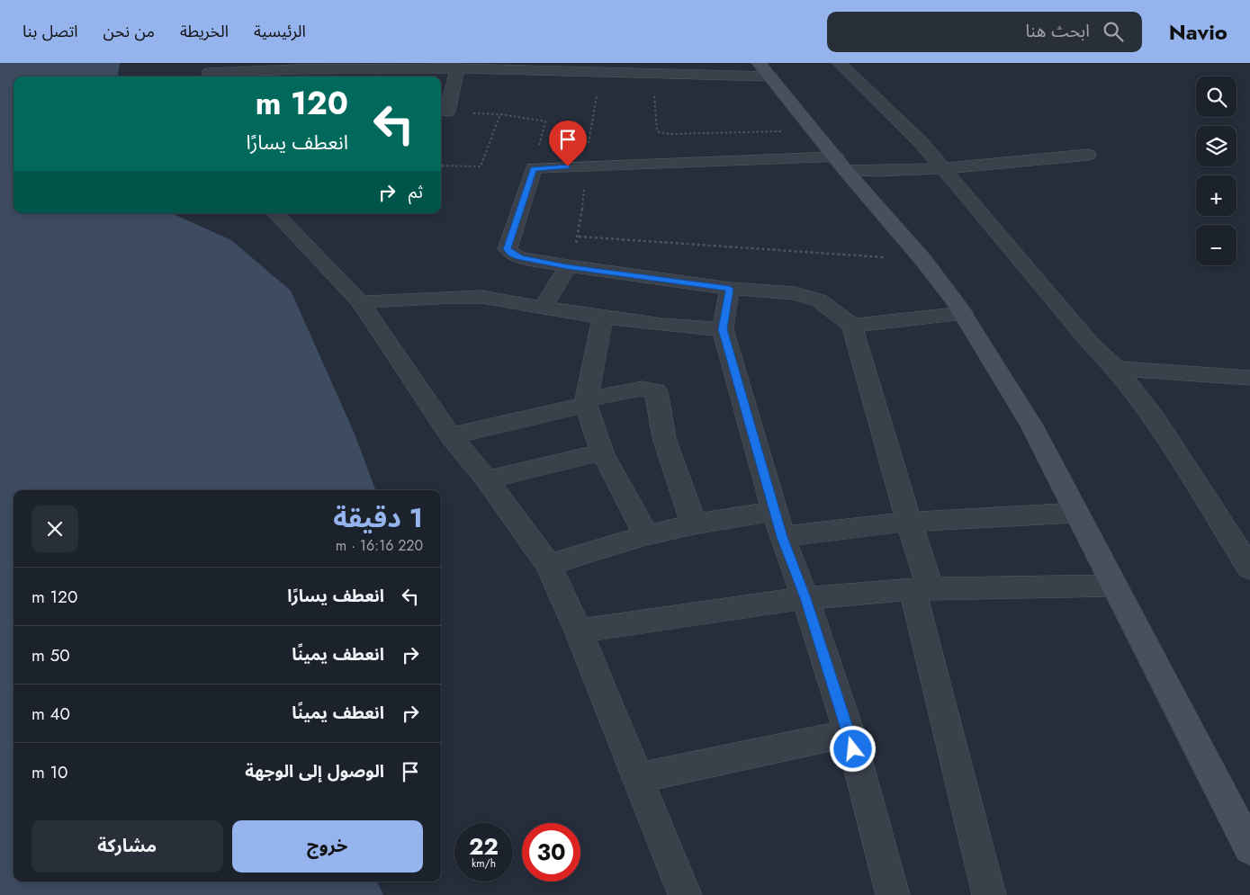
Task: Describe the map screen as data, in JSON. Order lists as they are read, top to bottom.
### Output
{
  "page": {
    "header": "Navio",
    "search": "ابحث هنا",
    "nav": [
      "الرئيسية",
      "الخريطة",
      "من نحن",
      "اتصل بنا"
    ],
    "map_buttons": ["+", "−"],
    "turn": ["120 m", "انعطف يسارًا"],
    "then": "ثم",
    "heading": ["1 دقيقة", "220 m · 16:16"],
    "list": [
      {
        "name": "انعطف يسارًا",
        "value": "120 m"
      },
      {
        "name": "انعطف يمينًا",
        "value": "50 m"
      },
      {
        "name": "انعطف يمينًا",
        "value": "40 m"
      },
      {
        "name": "الوصول إلى الوجهة",
        "value": "10 m"
      }
    ],
    "buttons": ["خروج", "مشاركة"],
    "speed": "22 km/h",
    "limit": "30"
  }
}
